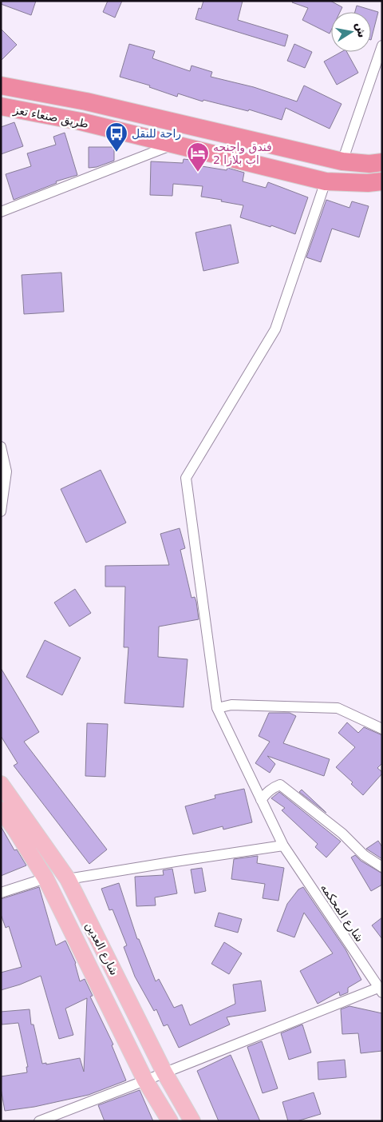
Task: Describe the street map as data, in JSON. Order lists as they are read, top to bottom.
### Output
{
  "streets": {
    "highway": ["طريق صنعاء تعز"],
    "main road": ["شارع العدين"],
    "street": ["شارع المحكمه"]
  },
  "crossings": [
    ["طريق صنعاء تعز", "شارع المحكمه"]
  ],
  "places": {
    "bus stop": ["راحة للنقل"],
    "hotel": ["فندق واجنحه اب بلازا 2"]
  },
  "north": "right"
}
